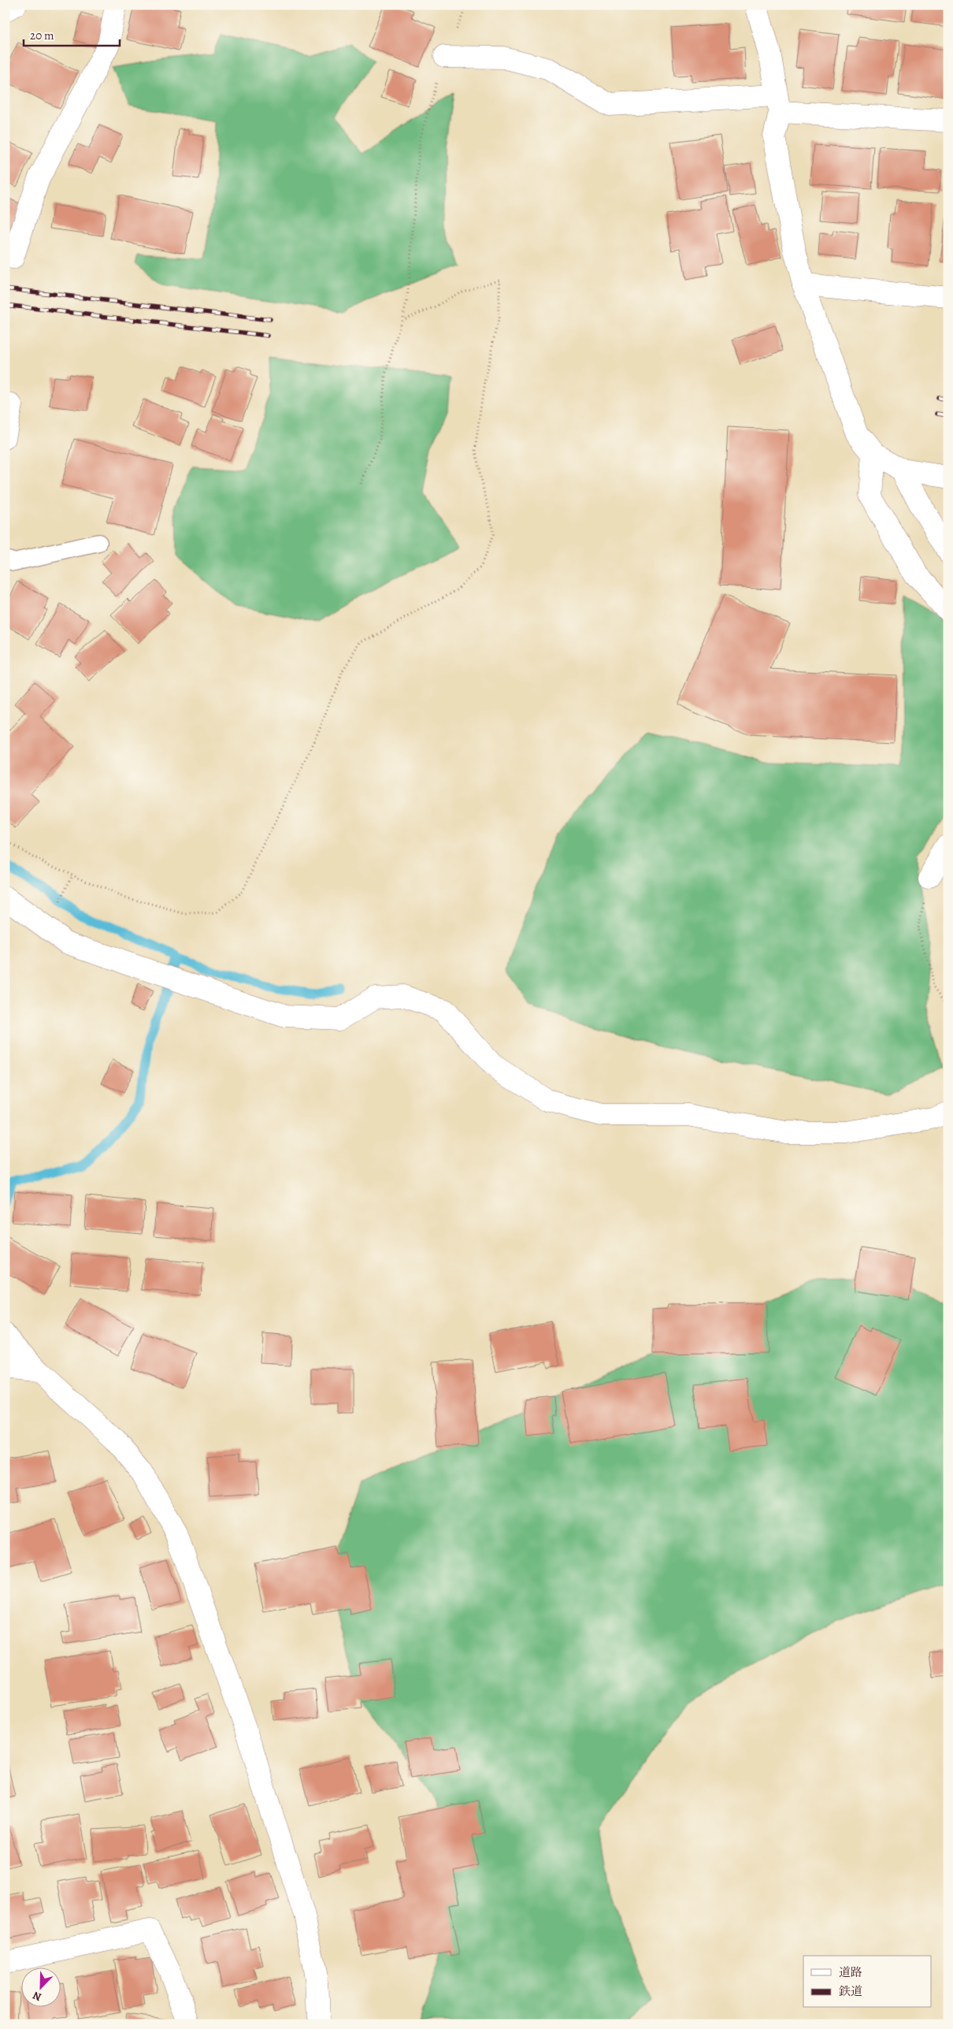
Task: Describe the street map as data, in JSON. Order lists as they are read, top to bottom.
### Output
{
  "legend": ["道路", "鉄道"],
  "scale_bar": "20 m",
  "north": "bottom left"
}
